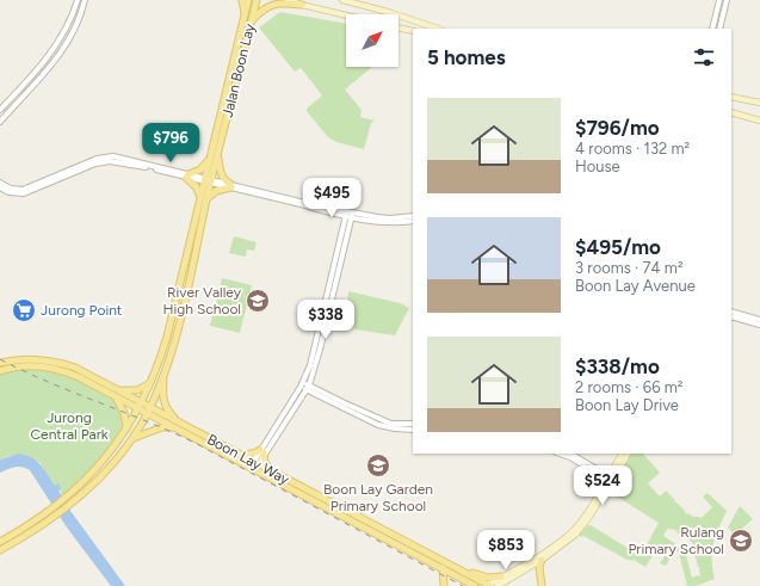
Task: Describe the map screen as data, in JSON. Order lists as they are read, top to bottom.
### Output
{
  "streets": {
    "main road": ["Jalan Boon Lay", "Boon Lay Way"]
  },
  "crossings": [
    ["Jalan Boon Lay", "Boon Lay Way"]
  ],
  "parks": ["Jurong Central Park"],
  "places": {
    "school or university": ["River Valley High School", "Boon Lay Garden Primary School", "Rulang Primary School"],
    "supermarket": ["Jurong Point"]
  },
  "north": "top right",
  "page": {
    "heading": "5 homes",
    "list": [
      {
        "name": "$796/mo",
        "note": "4 rooms · 132 m² · House"
      },
      {
        "name": "$495/mo",
        "note": "3 rooms · 74 m² · Boon Lay Avenue"
      },
      {
        "name": "$338/mo",
        "note": "2 rooms · 66 m² · Boon Lay Drive"
      }
    ],
    "price": [
      "$796",
      "$495",
      "$338",
      "$524",
      "$853"
    ]
  }
}
